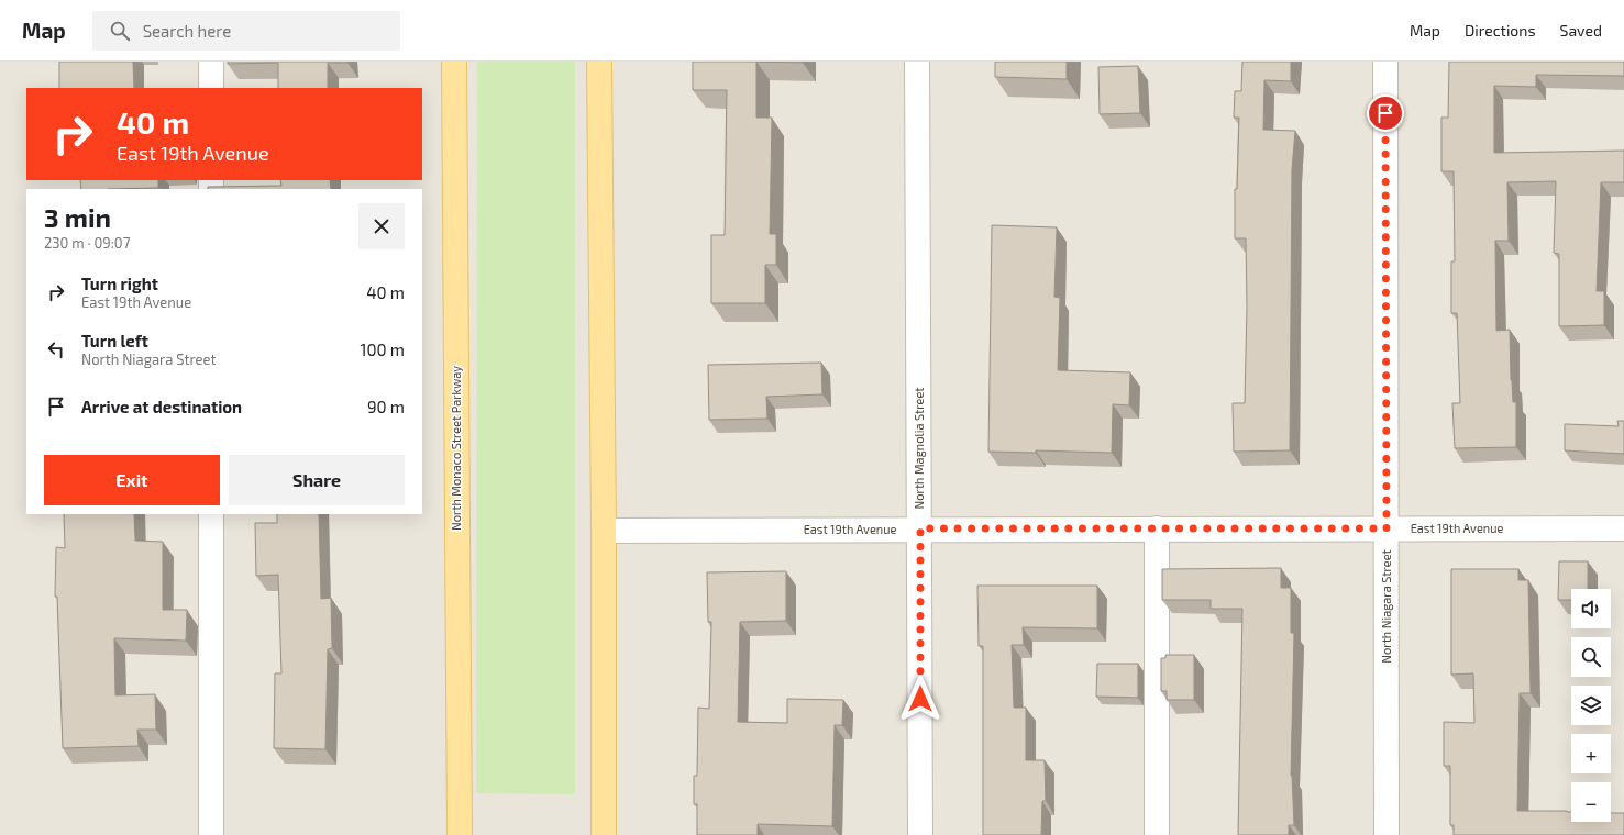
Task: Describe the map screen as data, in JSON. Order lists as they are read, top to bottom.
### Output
{
  "streets": {
    "main road": ["North Monaco Street Parkway"],
    "street": ["North Magnolia Street", "East 19th Avenue", "North Niagara Street"]
  },
  "crossings": [
    ["North Magnolia Street", "East 19th Avenue"],
    ["East 19th Avenue", "North Niagara Street"]
  ],
  "page": {
    "header": "Map",
    "search": "Search here",
    "nav": ["Map", "Directions", "Saved"],
    "turn": ["40 m", "East 19th Avenue"],
    "heading": ["3 min", "230 m · 09:07"],
    "list": [
      {
        "name": "Turn right",
        "note": "East 19th Avenue",
        "value": "40 m"
      },
      {
        "name": "Turn left",
        "note": "North Niagara Street",
        "value": "100 m"
      },
      {
        "name": "Arrive at destination",
        "value": "90 m"
      }
    ],
    "buttons": ["Exit", "Share"],
    "map_buttons": ["+", "−"]
  }
}
